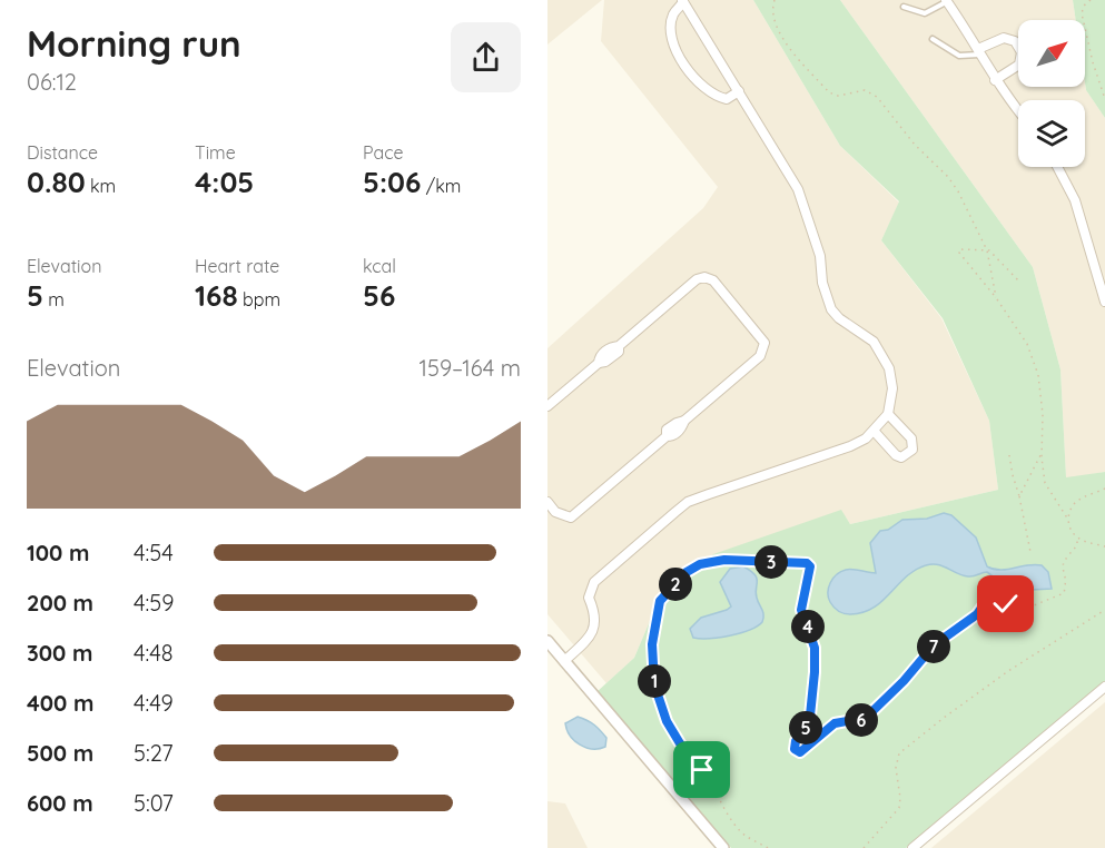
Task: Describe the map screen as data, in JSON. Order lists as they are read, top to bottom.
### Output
{
  "north": "top right",
  "page": {
    "heading": ["Morning run", "06:12"],
    "stats": [
      ["Distance", "0.80 km"],
      ["Time", "4:05"],
      ["Pace", "5:06 /km"],
      ["Elevation", "5 m"],
      ["Heart rate", "168 bpm"],
      ["kcal", "56"]
    ],
    "chart": ["Elevation", "159–164 m"],
    "list": [
      {
        "name": "100 m",
        "note": "4:54"
      },
      {
        "name": "200 m",
        "note": "4:59"
      },
      {
        "name": "300 m",
        "note": "4:48"
      },
      {
        "name": "400 m",
        "note": "4:49"
      },
      {
        "name": "500 m",
        "note": "5:27"
      },
      {
        "name": "600 m",
        "note": "5:07"
      }
    ],
    "pins": [
      "3",
      "2",
      "4",
      "7",
      "1",
      "6",
      "5"
    ]
  }
}
